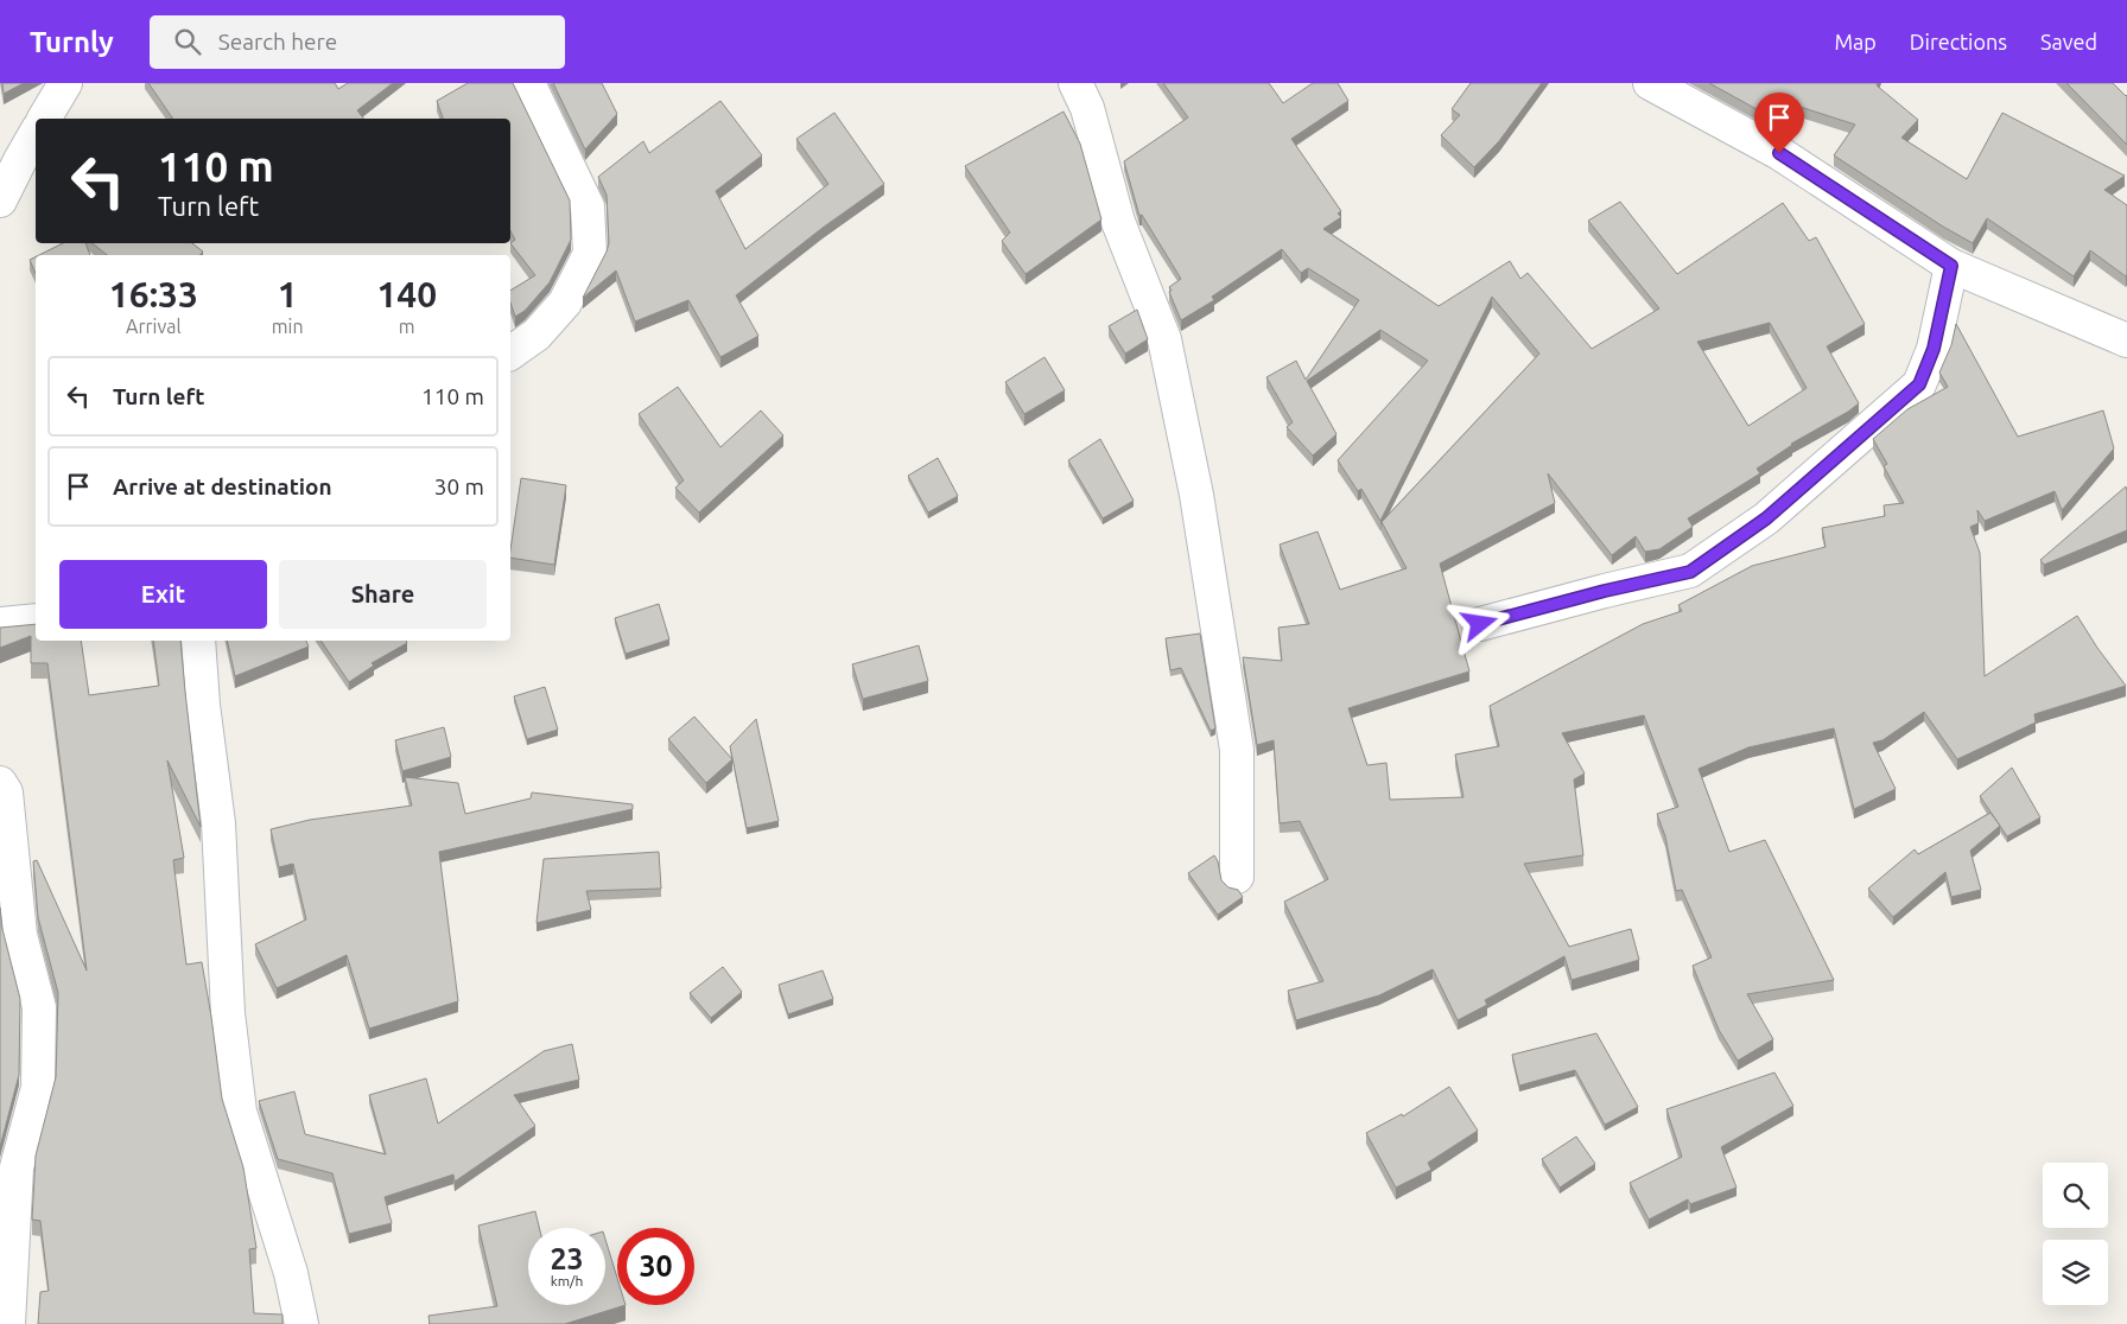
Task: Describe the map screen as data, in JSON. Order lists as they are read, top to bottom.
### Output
{
  "page": {
    "header": "Turnly",
    "search": "Search here",
    "nav": ["Map", "Directions", "Saved"],
    "turn": ["110 m", "Turn left"],
    "eta": [
      "16:33",
      "Arrival",
      "1",
      "min",
      "140",
      "m"
    ],
    "list": [
      {
        "name": "Turn left",
        "value": "110 m"
      },
      {
        "name": "Arrive at destination",
        "value": "30 m"
      }
    ],
    "buttons": ["Exit", "Share"],
    "speed": "23 km/h",
    "limit": "30"
  }
}
